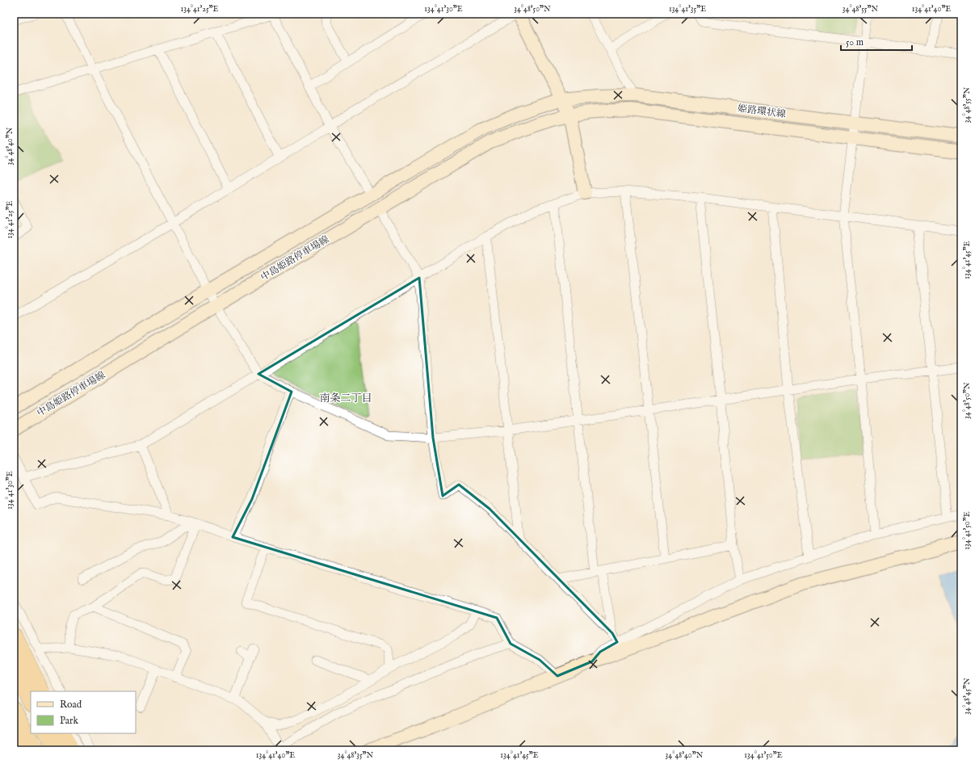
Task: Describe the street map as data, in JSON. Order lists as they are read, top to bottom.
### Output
{
  "streets": {
    "main road": ["姫路環状線", "中島姫路停車場線"]
  },
  "crossings": [
    ["姫路環状線", "中島姫路停車場線"]
  ],
  "districts": ["南条二丁目"],
  "legend": ["Road", "Park"],
  "scale_bar": "50 m",
  "coordinates": [
    "134°41'25\"E",
    "134°41'30\"E",
    "34°48'50\"N",
    "134°41'35\"E",
    "34°48'55\"N",
    "134°41'40\"E",
    "34°48'40\"N",
    "134°41'45\"E",
    "134°41'50\"E",
    "34°48'45\"N",
    "34°48'35\"N"
  ]
}
